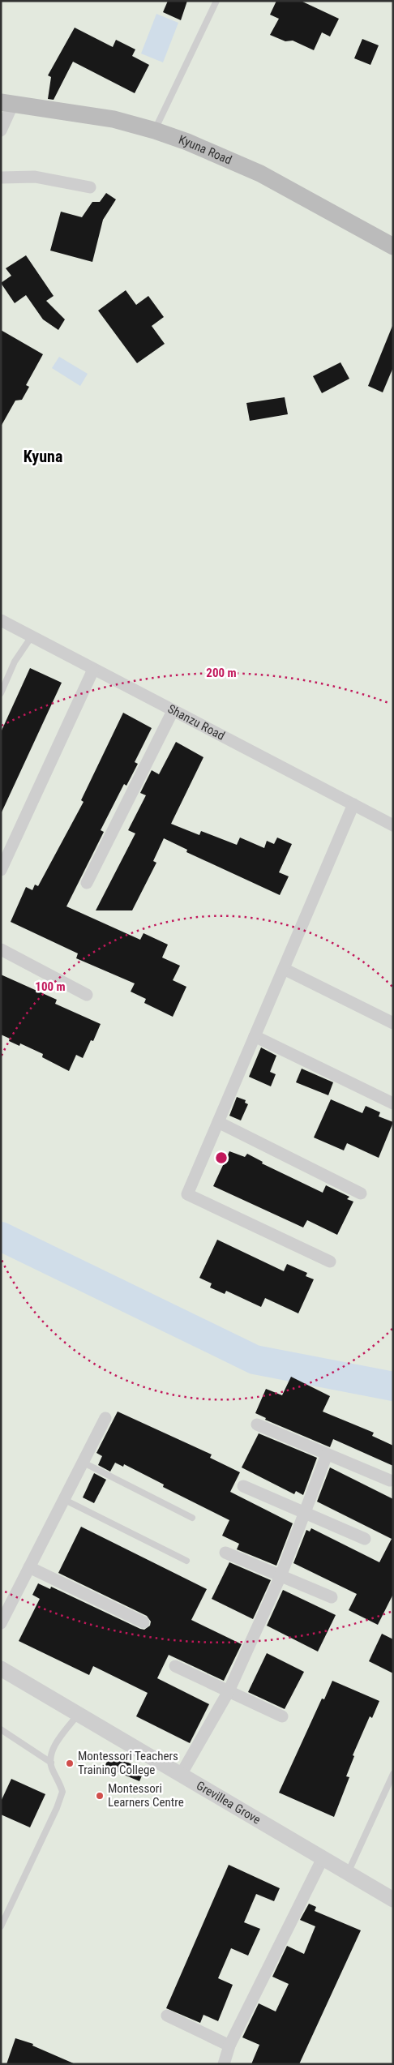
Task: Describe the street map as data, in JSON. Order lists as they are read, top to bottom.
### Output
{
  "streets": {
    "main road": ["Kyuna Road"],
    "street": ["Shanzu Road", "Grevillea Grove"]
  },
  "districts": ["Kyuna"],
  "places": ["Montessori Teachers Training College", "Montessori Learners Centre"],
  "rings": ["200 m", "100 m"]
}
